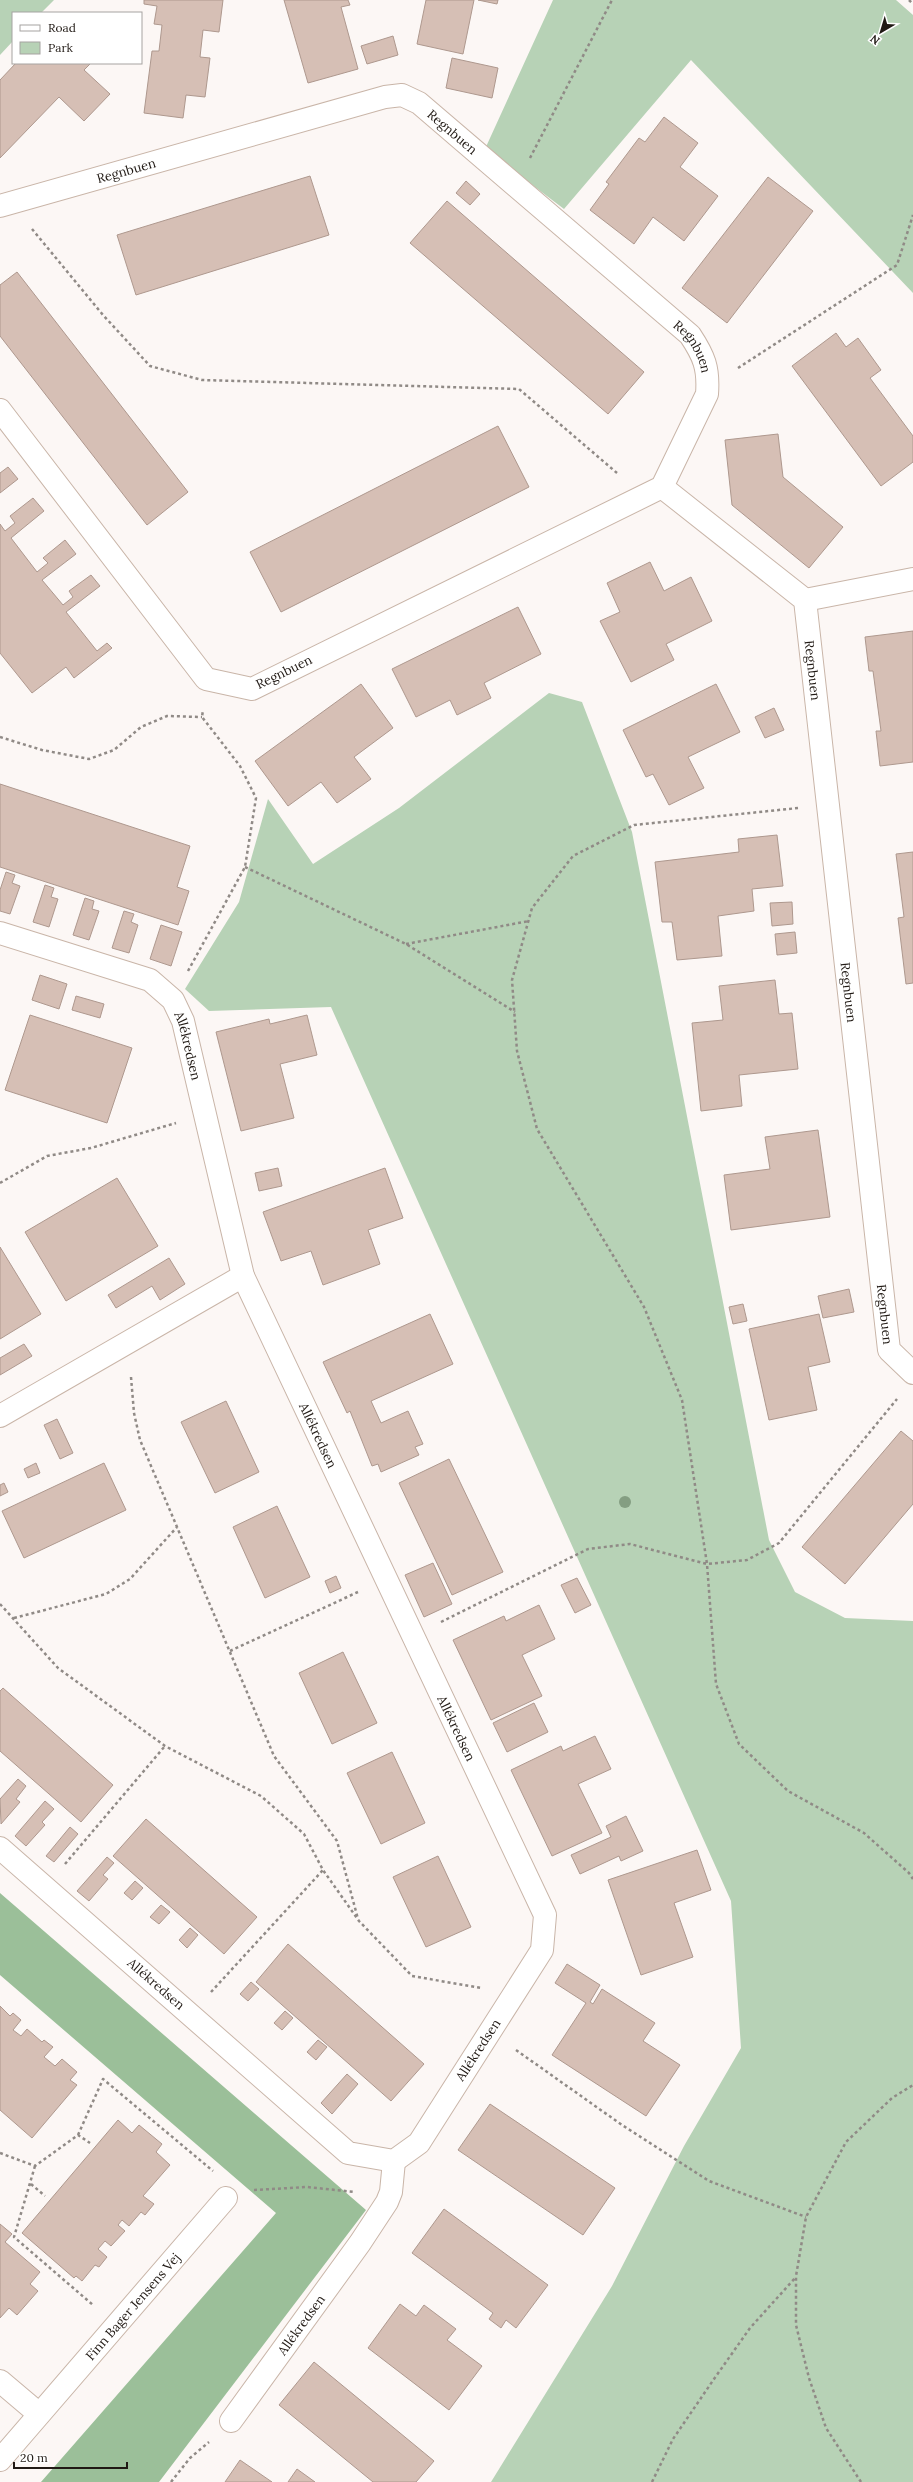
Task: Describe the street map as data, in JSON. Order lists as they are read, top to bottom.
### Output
{
  "streets": {
    "street": ["Regnbuen", "Allékredsen", "Finn Bager Jensens Vej"]
  },
  "legend": ["Road", "Park"],
  "scale_bar": "20 m",
  "north": "bottom left"
}
